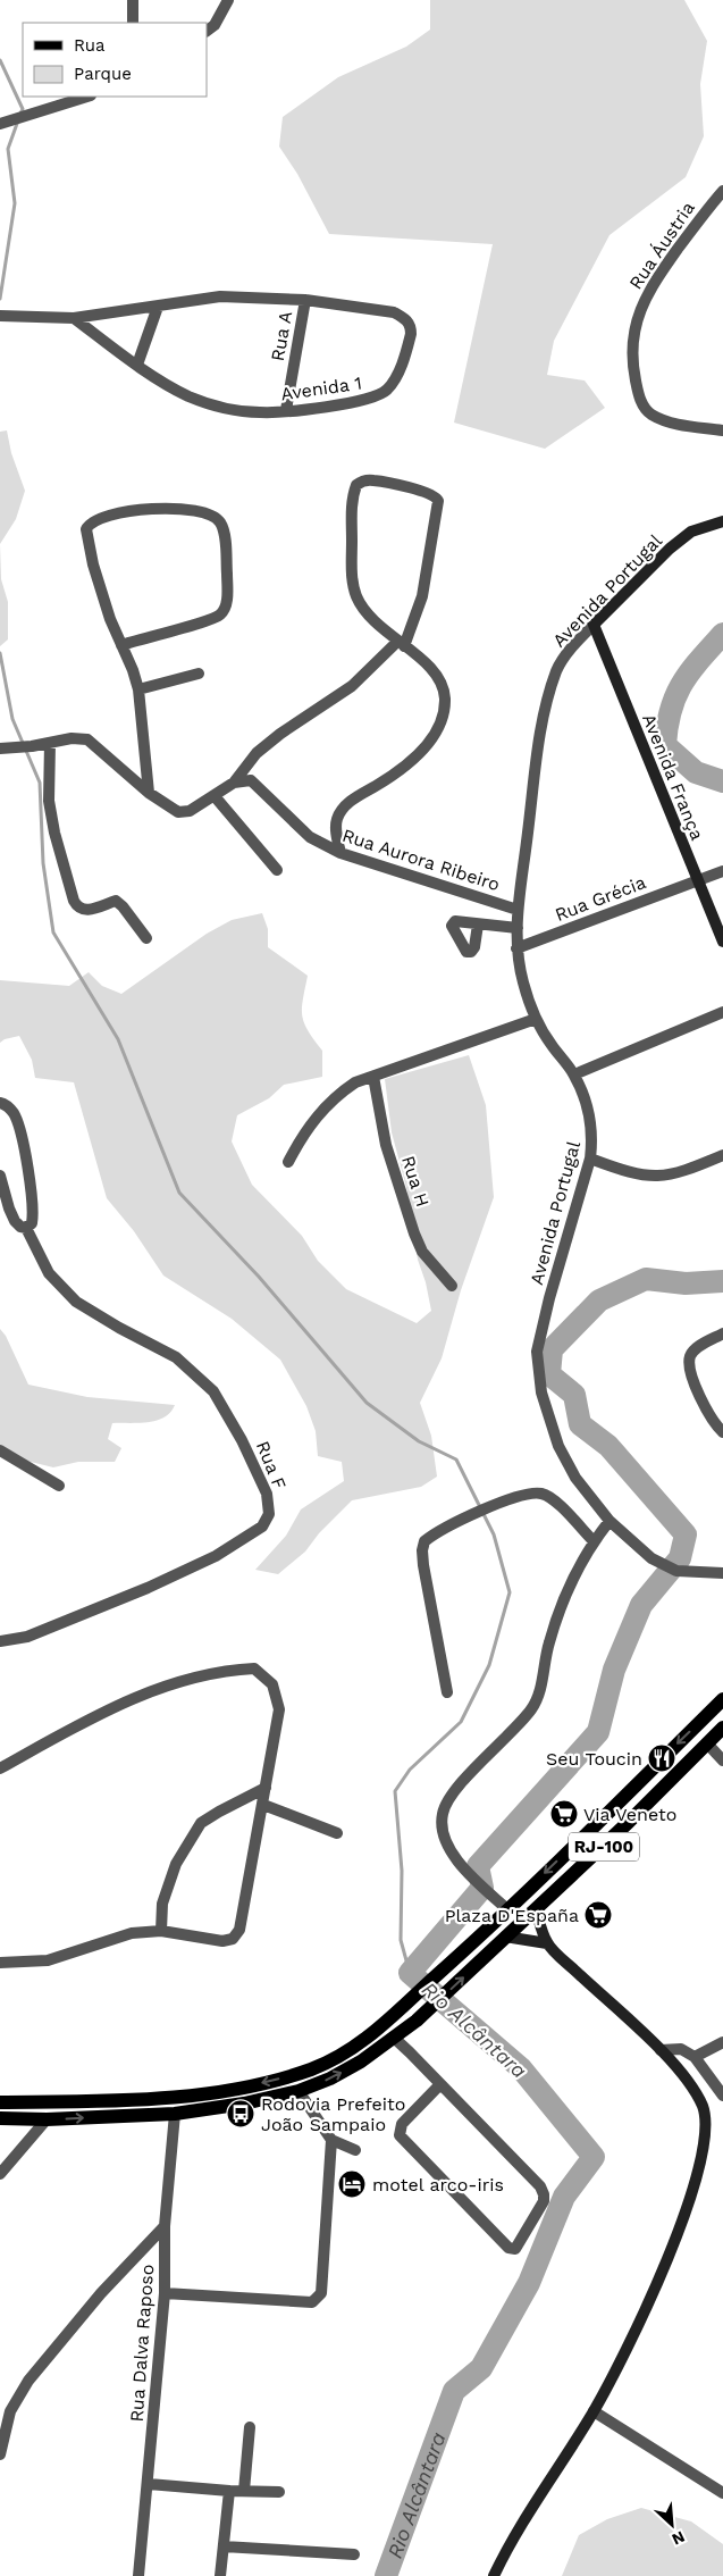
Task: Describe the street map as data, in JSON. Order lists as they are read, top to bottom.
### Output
{
  "streets": {
    "main road": ["RJ-100"],
    "street": [
      "Rua Áustria",
      "Rua A",
      "Avenida 1",
      "Avenida Portugal",
      "Avenida França",
      "Rua Aurora Ribeiro",
      "Rua Grécia",
      "Rua H",
      "Rua F",
      "Rua Dalva Raposo"
    ]
  },
  "crossings": [
    ["Rua A", "Avenida 1"],
    ["Avenida Portugal", "Avenida França"],
    ["Avenida Portugal", "Rua Aurora Ribeiro"],
    ["Avenida Portugal", "Rua Grécia"],
    ["Avenida França", "Rua Grécia"],
    ["RJ-100", "Rua Dalva Raposo"]
  ],
  "water": ["Rio Alcântara"],
  "places": {
    "restaurant": ["Seu Toucin"],
    "supermarket": ["Via Veneto", "Plaza D'España"],
    "bus stop": ["Rodovia Prefeito João Sampaio"],
    "hotel": ["motel arco-iris"]
  },
  "legend": ["Rua", "Parque"],
  "north": "bottom right"
}
